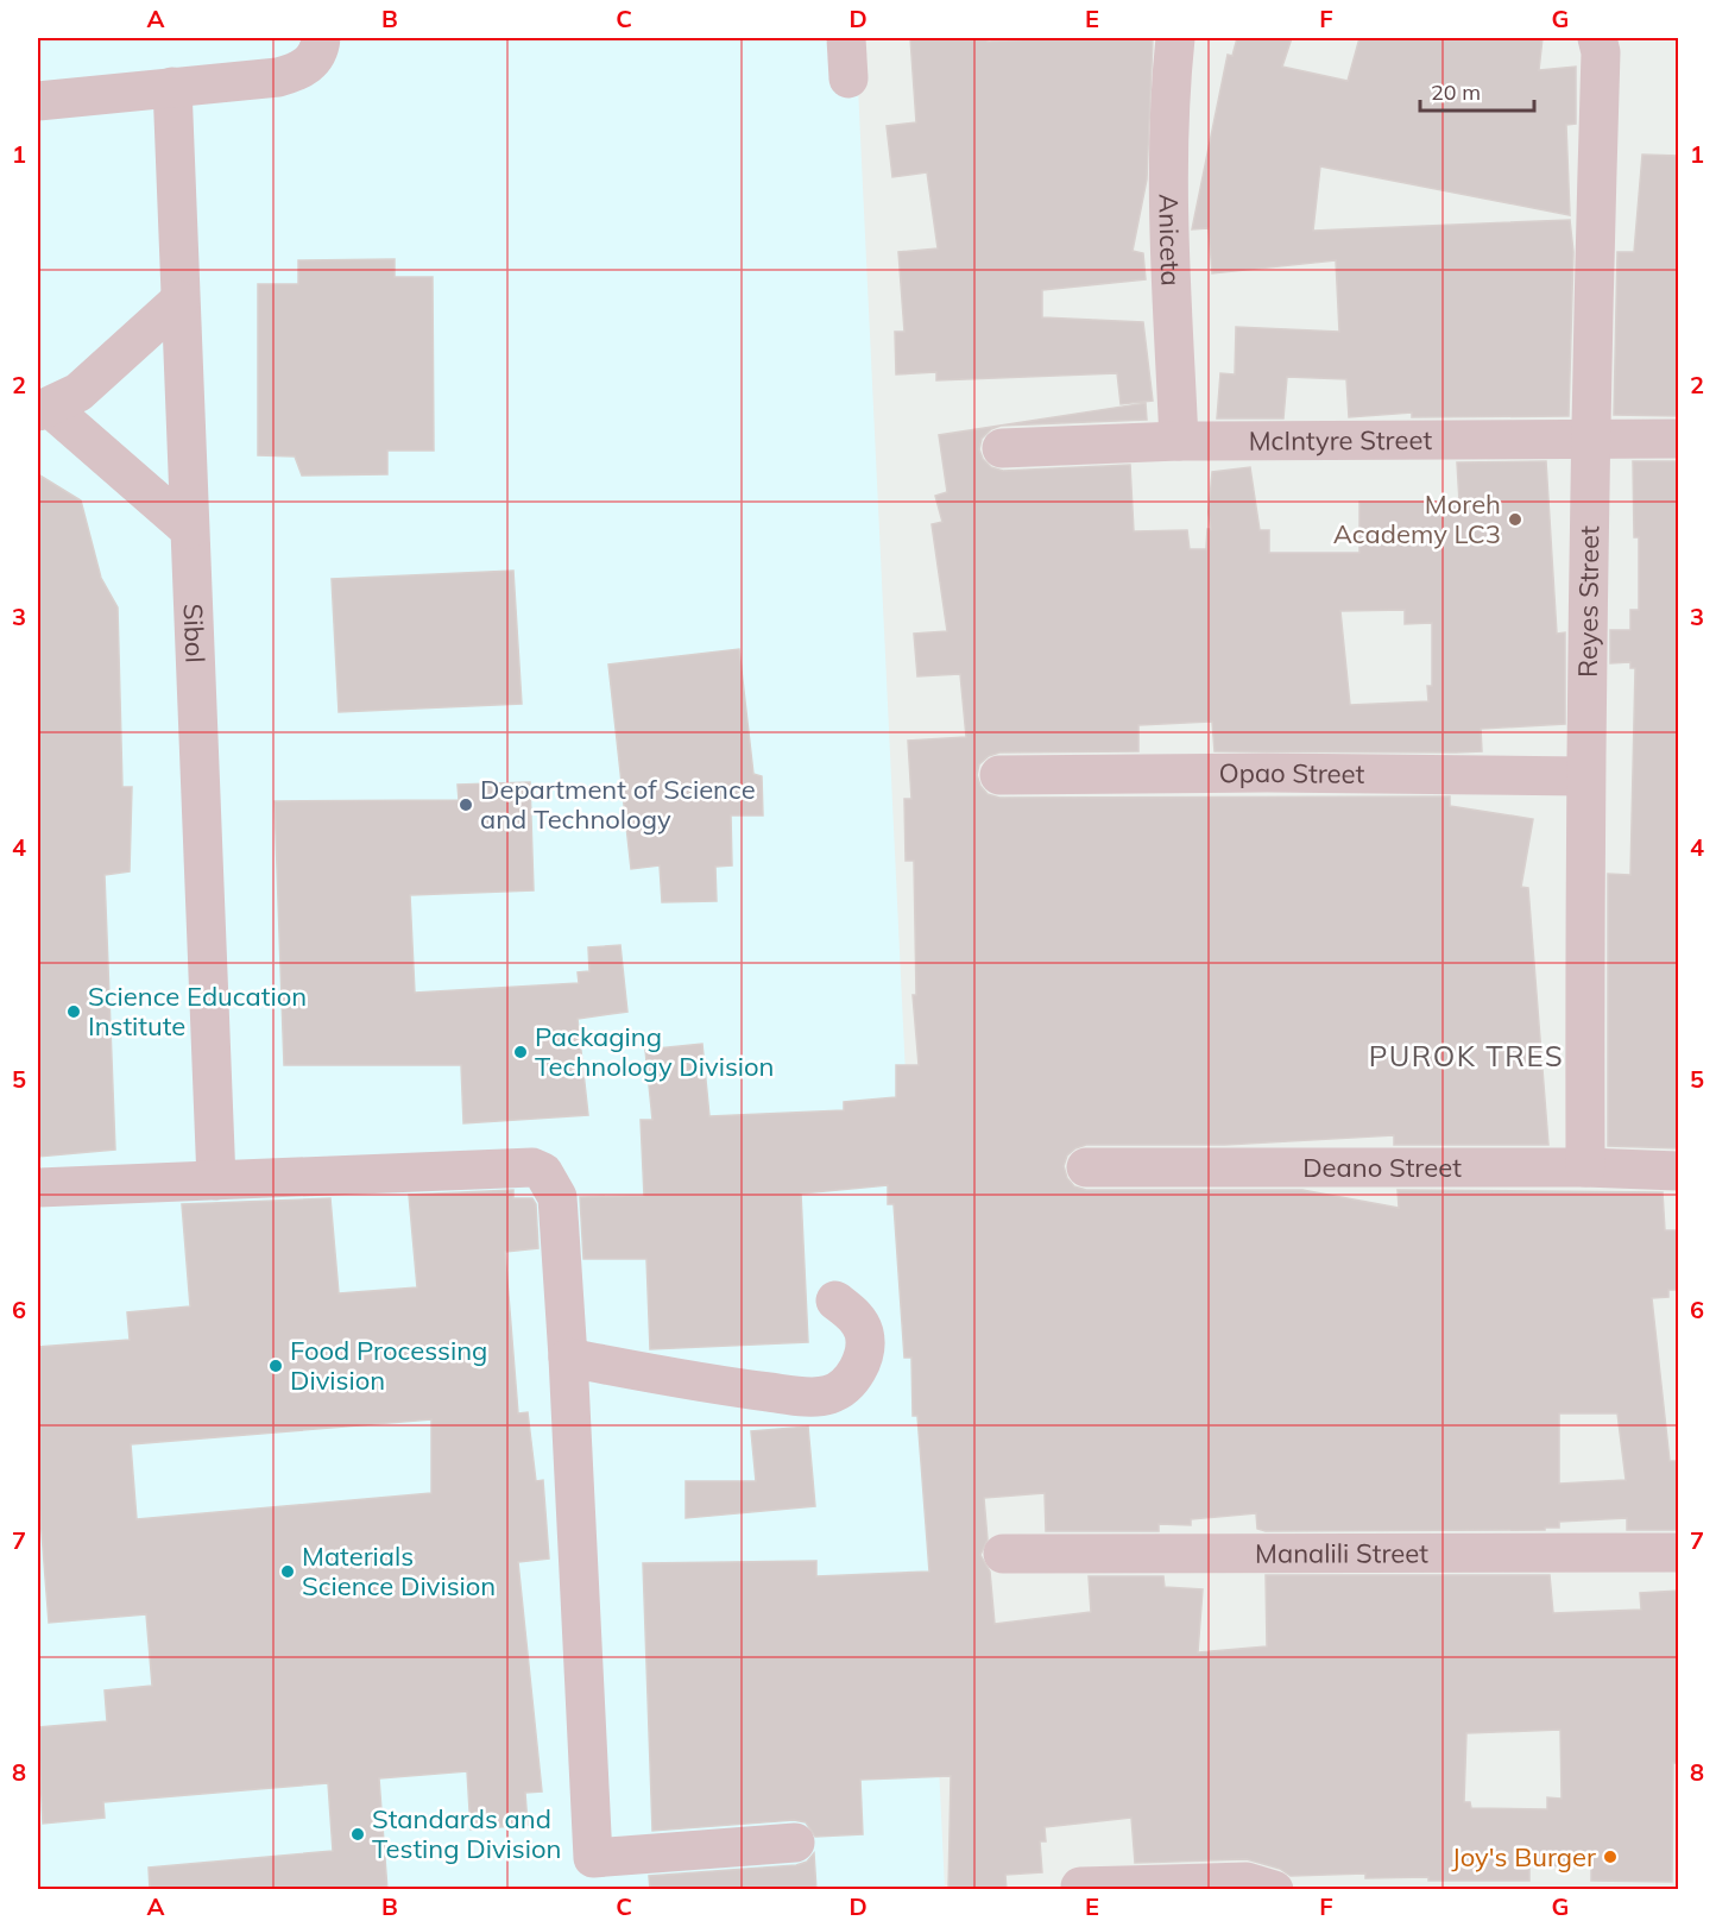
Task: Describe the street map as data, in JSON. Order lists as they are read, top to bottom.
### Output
{
  "streets": {
    "street": [
      "Aniceta",
      "McIntyre Street",
      "Reyes Street",
      "Sibol",
      "Opao Street",
      "Deano Street",
      "Manalili Street"
    ]
  },
  "crossings": [
    ["Aniceta", "McIntyre Street"],
    ["McIntyre Street", "Reyes Street"],
    ["Reyes Street", "Opao Street"],
    ["Reyes Street", "Deano Street"]
  ],
  "districts": ["PUROK TRES"],
  "places": [
    "Moreh Academy LC3",
    "Department of Science and Technology",
    "Science Education Institute",
    "Packaging Technology Division",
    "Food Processing Division",
    "Materials Science Division",
    "Standards and Testing Division",
    "Joy's Burger"
  ],
  "scale_bar": "20 m",
  "grid": {
    "columns": [
      "A",
      "B",
      "C",
      "D",
      "E",
      "F",
      "G"
    ],
    "rows": [
      "1",
      "2",
      "3",
      "4",
      "5",
      "6",
      "7",
      "8"
    ]
  }
}
